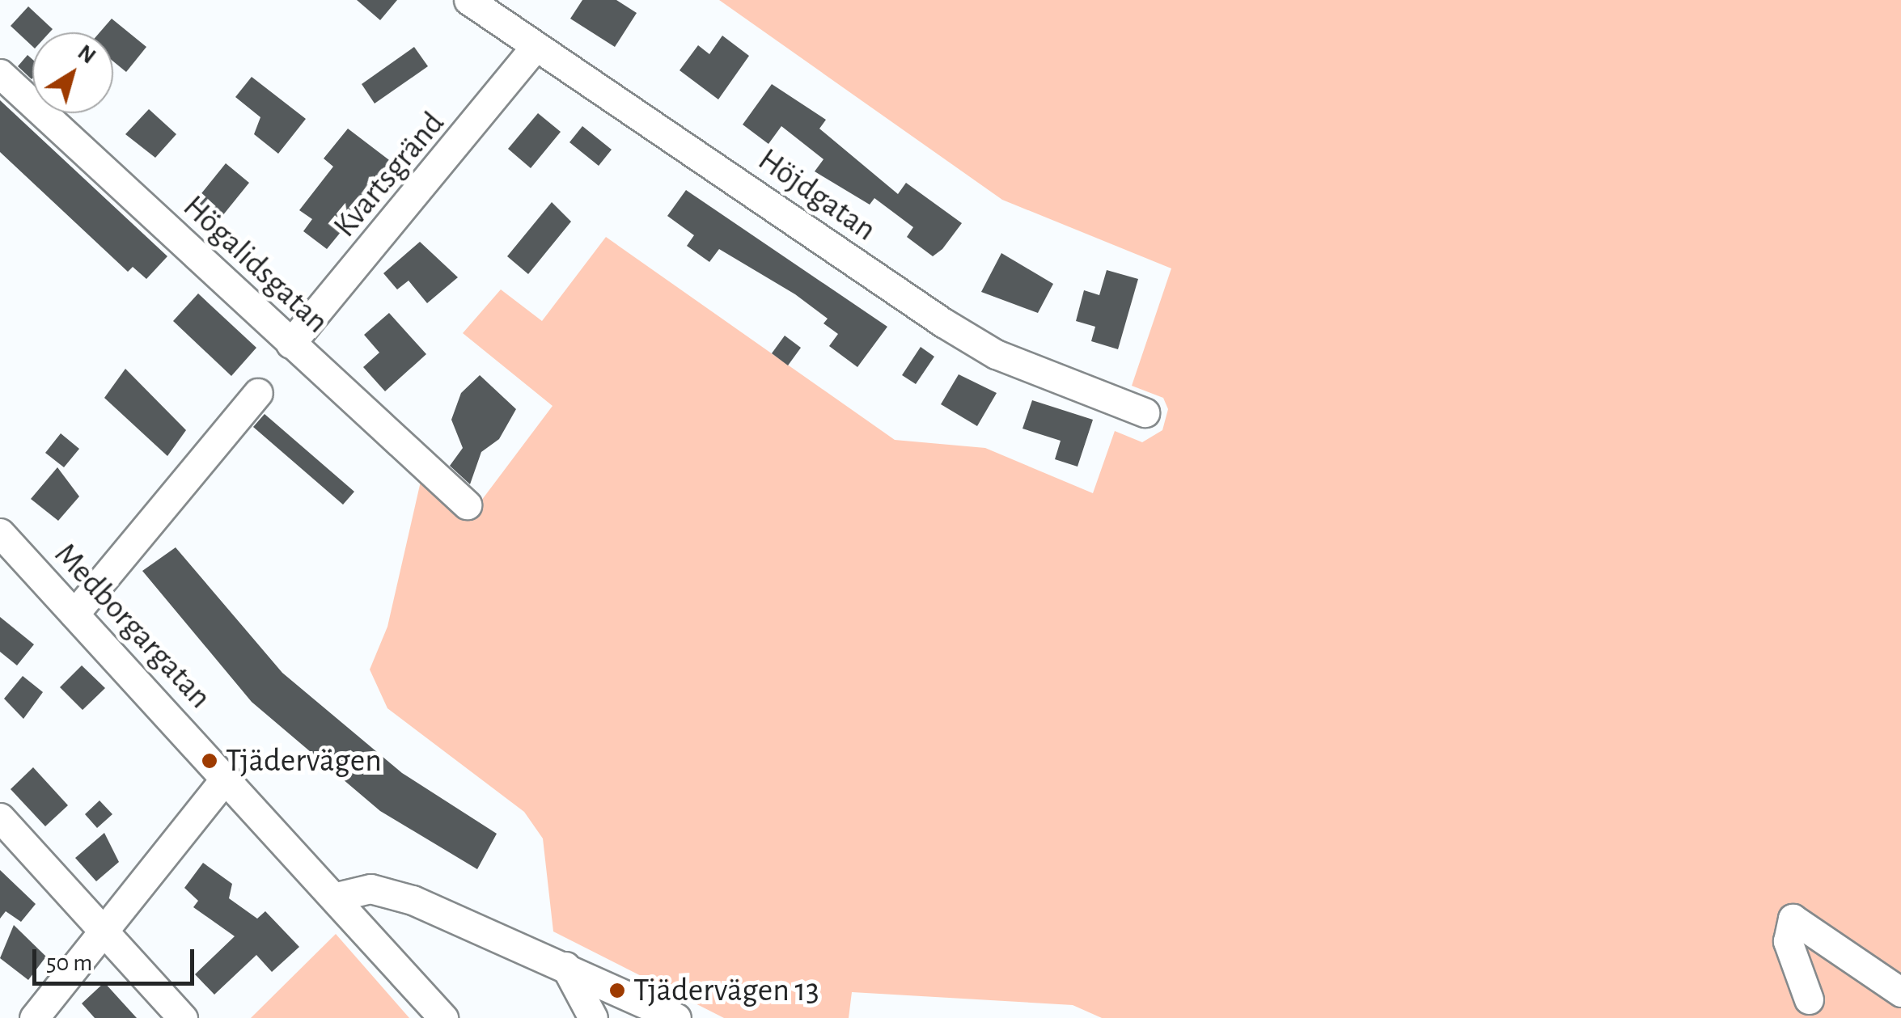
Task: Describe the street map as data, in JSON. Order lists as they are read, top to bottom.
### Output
{
  "streets": {
    "street": [
      "Kvartsgränd",
      "Höjdgatan",
      "Högalidsgatan",
      "Medborgargatan"
    ]
  },
  "crossings": [
    ["Kvartsgränd", "Höjdgatan"],
    ["Kvartsgränd", "Högalidsgatan"]
  ],
  "places": ["Tjädervägen", "Tjädervägen 13"],
  "scale_bar": "50 m",
  "north": "top right"
}
